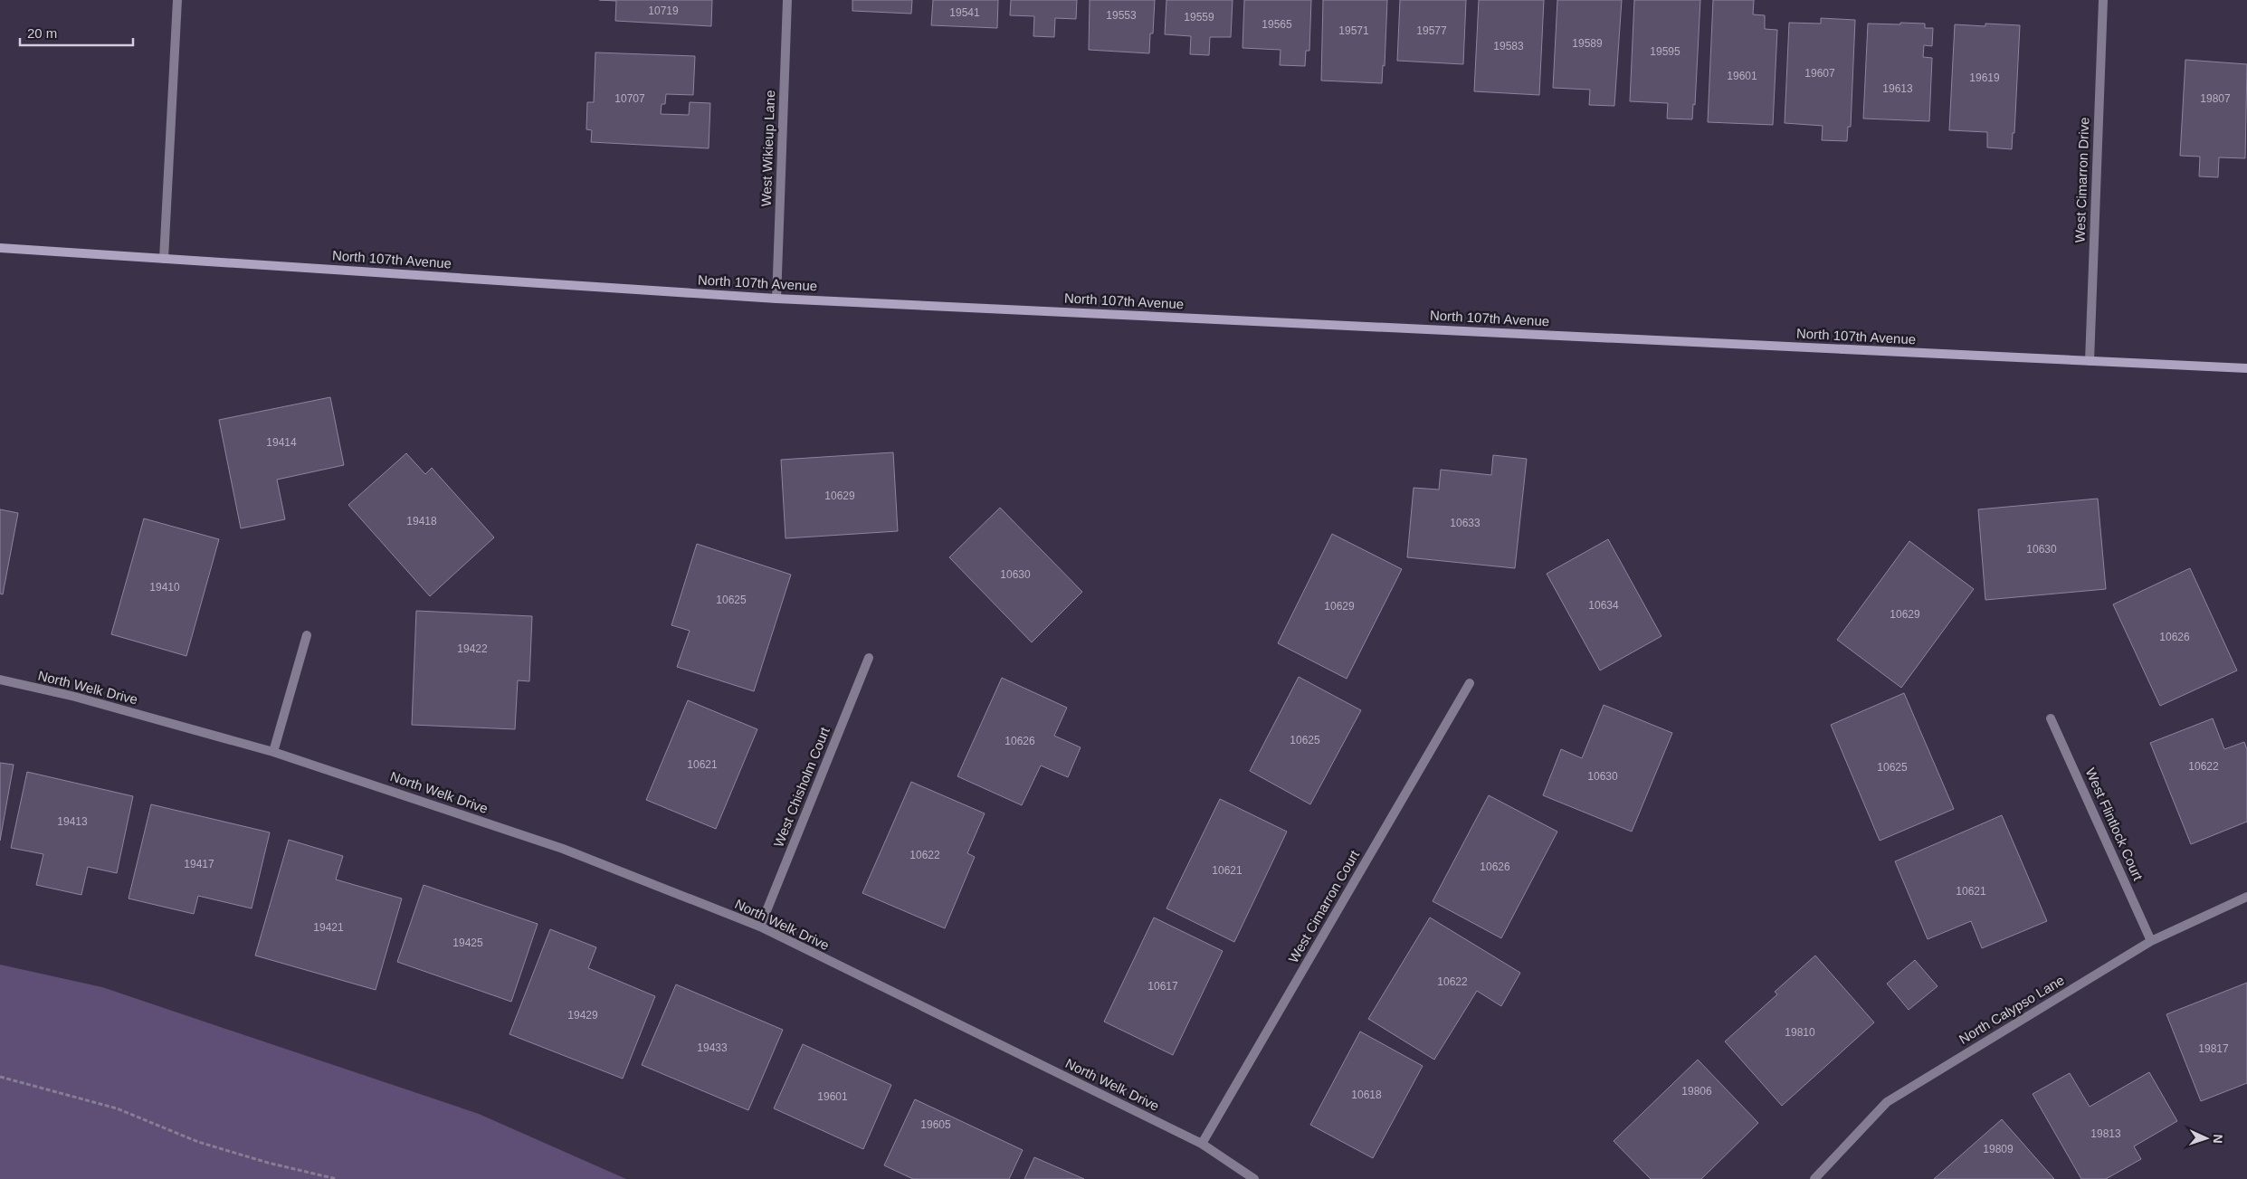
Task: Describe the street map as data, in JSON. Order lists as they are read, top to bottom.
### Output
{
  "streets": {
    "main road": ["North 107th Avenue"],
    "street": [
      "West Wikieup Lane",
      "West Cimarron Drive",
      "North Welk Drive",
      "West Chisholm Court",
      "West Flintlock Court",
      "West Cimarron Court",
      "North Calypso Lane"
    ]
  },
  "crossings": [
    ["West Wikieup Lane", "North 107th Avenue"],
    ["West Cimarron Drive", "North 107th Avenue"],
    ["North Welk Drive", "West Chisholm Court"],
    ["North Welk Drive", "West Cimarron Court"],
    ["West Flintlock Court", "North Calypso Lane"]
  ],
  "house_numbers": [
    "10719",
    "19541",
    "19553",
    "19559",
    "19565",
    "19571",
    "19577",
    "19589",
    "19583",
    "19595",
    "19607",
    "19601",
    "19619",
    "19613",
    "10707",
    "19807",
    "19414",
    "10629",
    "19418",
    "10633",
    "10630",
    "10630",
    "19410",
    "10625",
    "10634",
    "10629",
    "10629",
    "10626",
    "19422",
    "10625",
    "10626",
    "10621",
    "10622",
    "10625",
    "10630",
    "19413",
    "10622",
    "19417",
    "10626",
    "10621",
    "10621",
    "19421",
    "19425",
    "10622",
    "10617",
    "19429",
    "19810",
    "19433",
    "19817",
    "19806",
    "10618",
    "19601",
    "19605",
    "19813",
    "19809"
  ],
  "scale_bar": "20 m",
  "north": "right"
}
